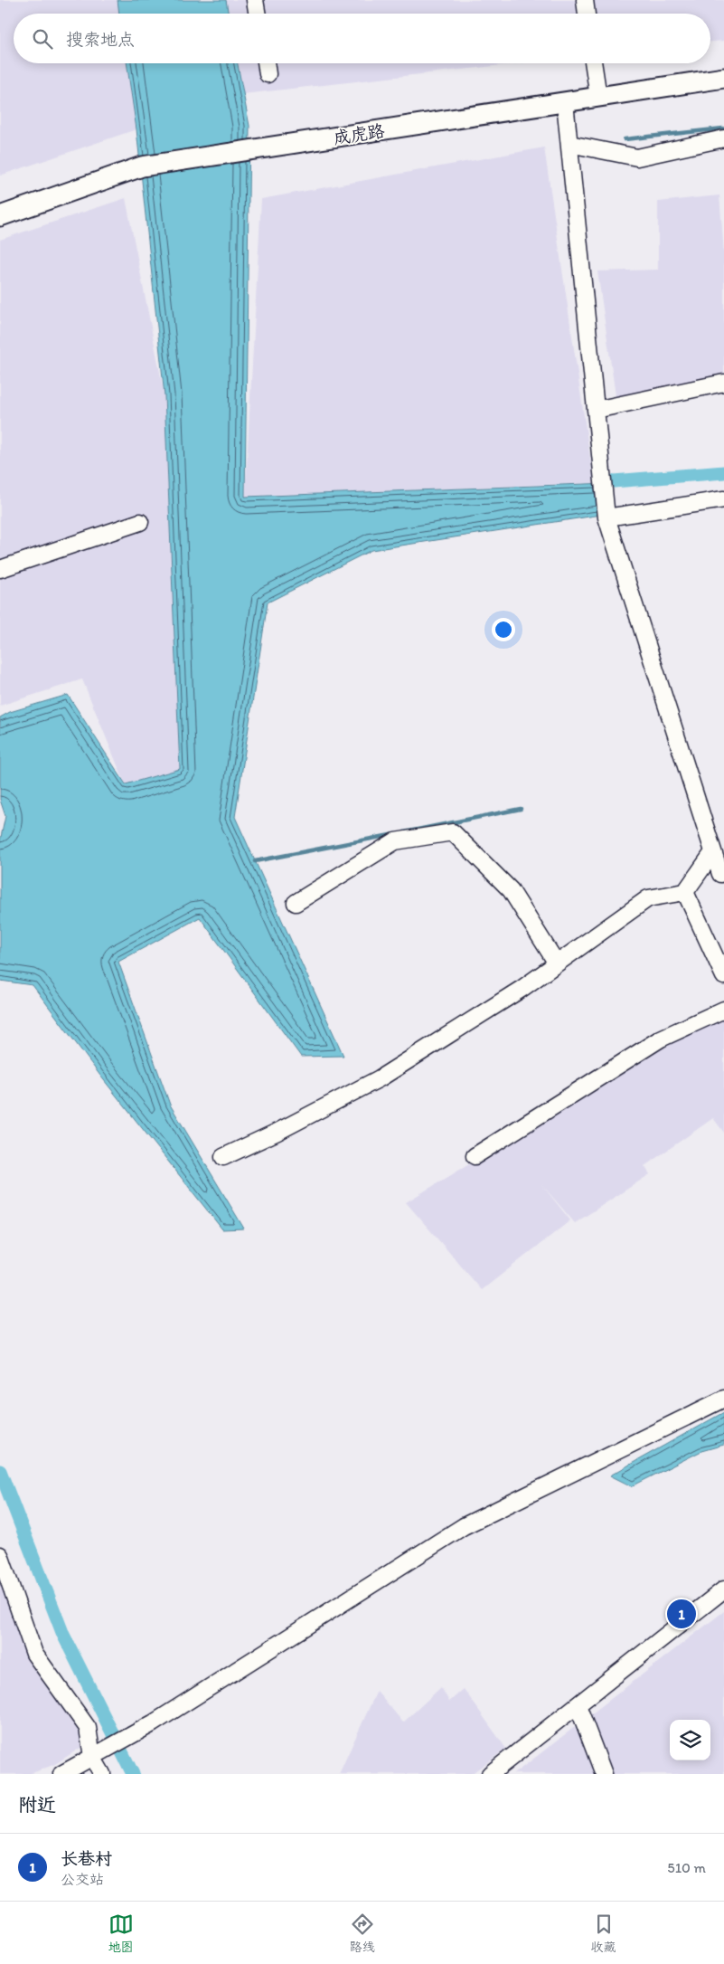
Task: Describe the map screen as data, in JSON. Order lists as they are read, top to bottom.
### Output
{
  "streets": {
    "street": ["成虎路"]
  },
  "page": {
    "search": "搜索地点",
    "pins": "1",
    "heading": "附近",
    "list": [
      {
        "mark": "1",
        "name": "长巷村",
        "note": "公交站",
        "value": "510 m"
      }
    ],
    "nav": ["地图", "路线", "收藏"]
  }
}
